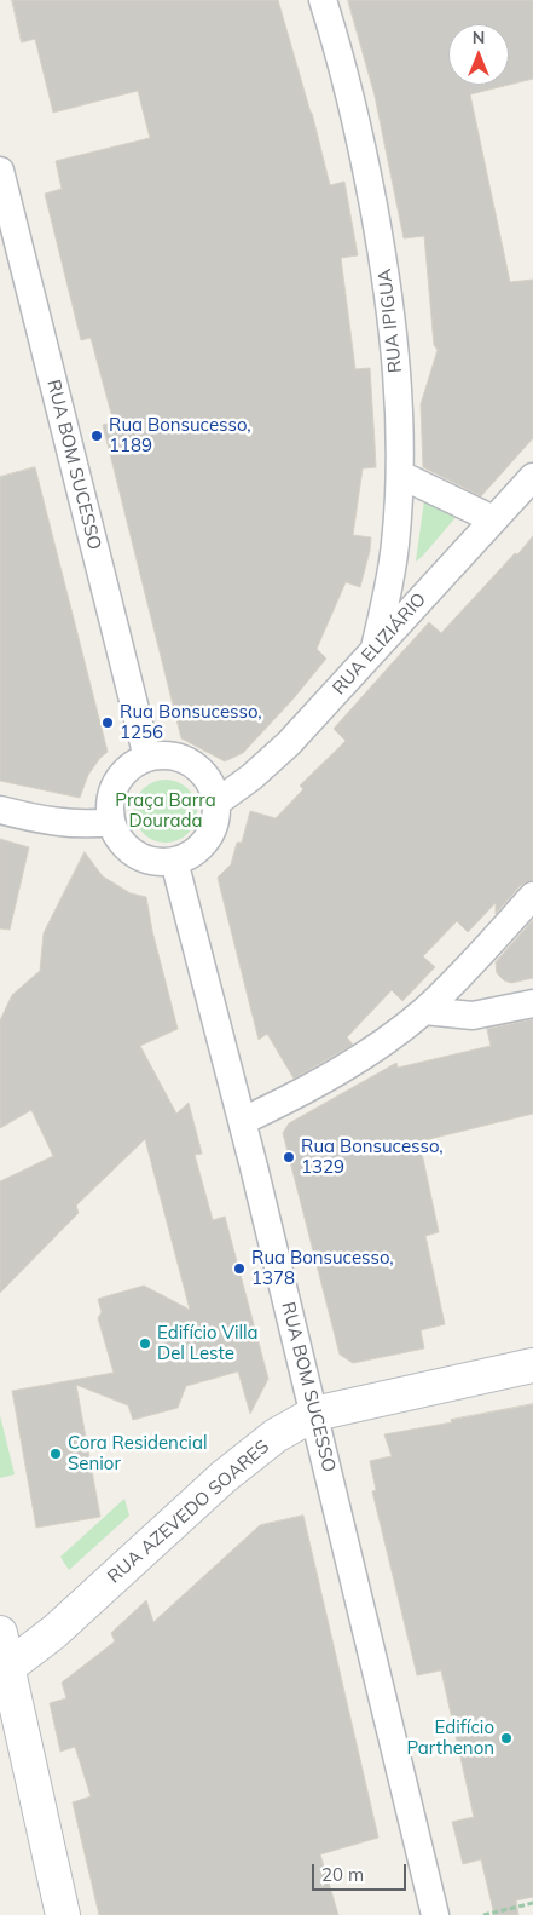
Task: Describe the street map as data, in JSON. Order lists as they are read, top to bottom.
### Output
{
  "streets": {
    "street": [
      "RUA IPIGUA",
      "RUA BOM SUCESSO",
      "RUA ELIZIÁRIO",
      "RUA AZEVEDO SOARES"
    ]
  },
  "crossings": [
    ["RUA IPIGUA", "RUA ELIZIÁRIO"],
    ["RUA BOM SUCESSO", "RUA ELIZIÁRIO"],
    ["RUA BOM SUCESSO", "RUA AZEVEDO SOARES"]
  ],
  "parks": ["Praça Barra Dourada"],
  "places": [
    "Rua Bonsucesso, 1189",
    "Rua Bonsucesso, 1256",
    "Rua Bonsucesso, 1329",
    "Rua Bonsucesso, 1378",
    "Edifício Villa Del Leste",
    "Cora Residencial Senior",
    "Edifício Parthenon"
  ],
  "scale_bar": "20 m",
  "north": "top"
}
